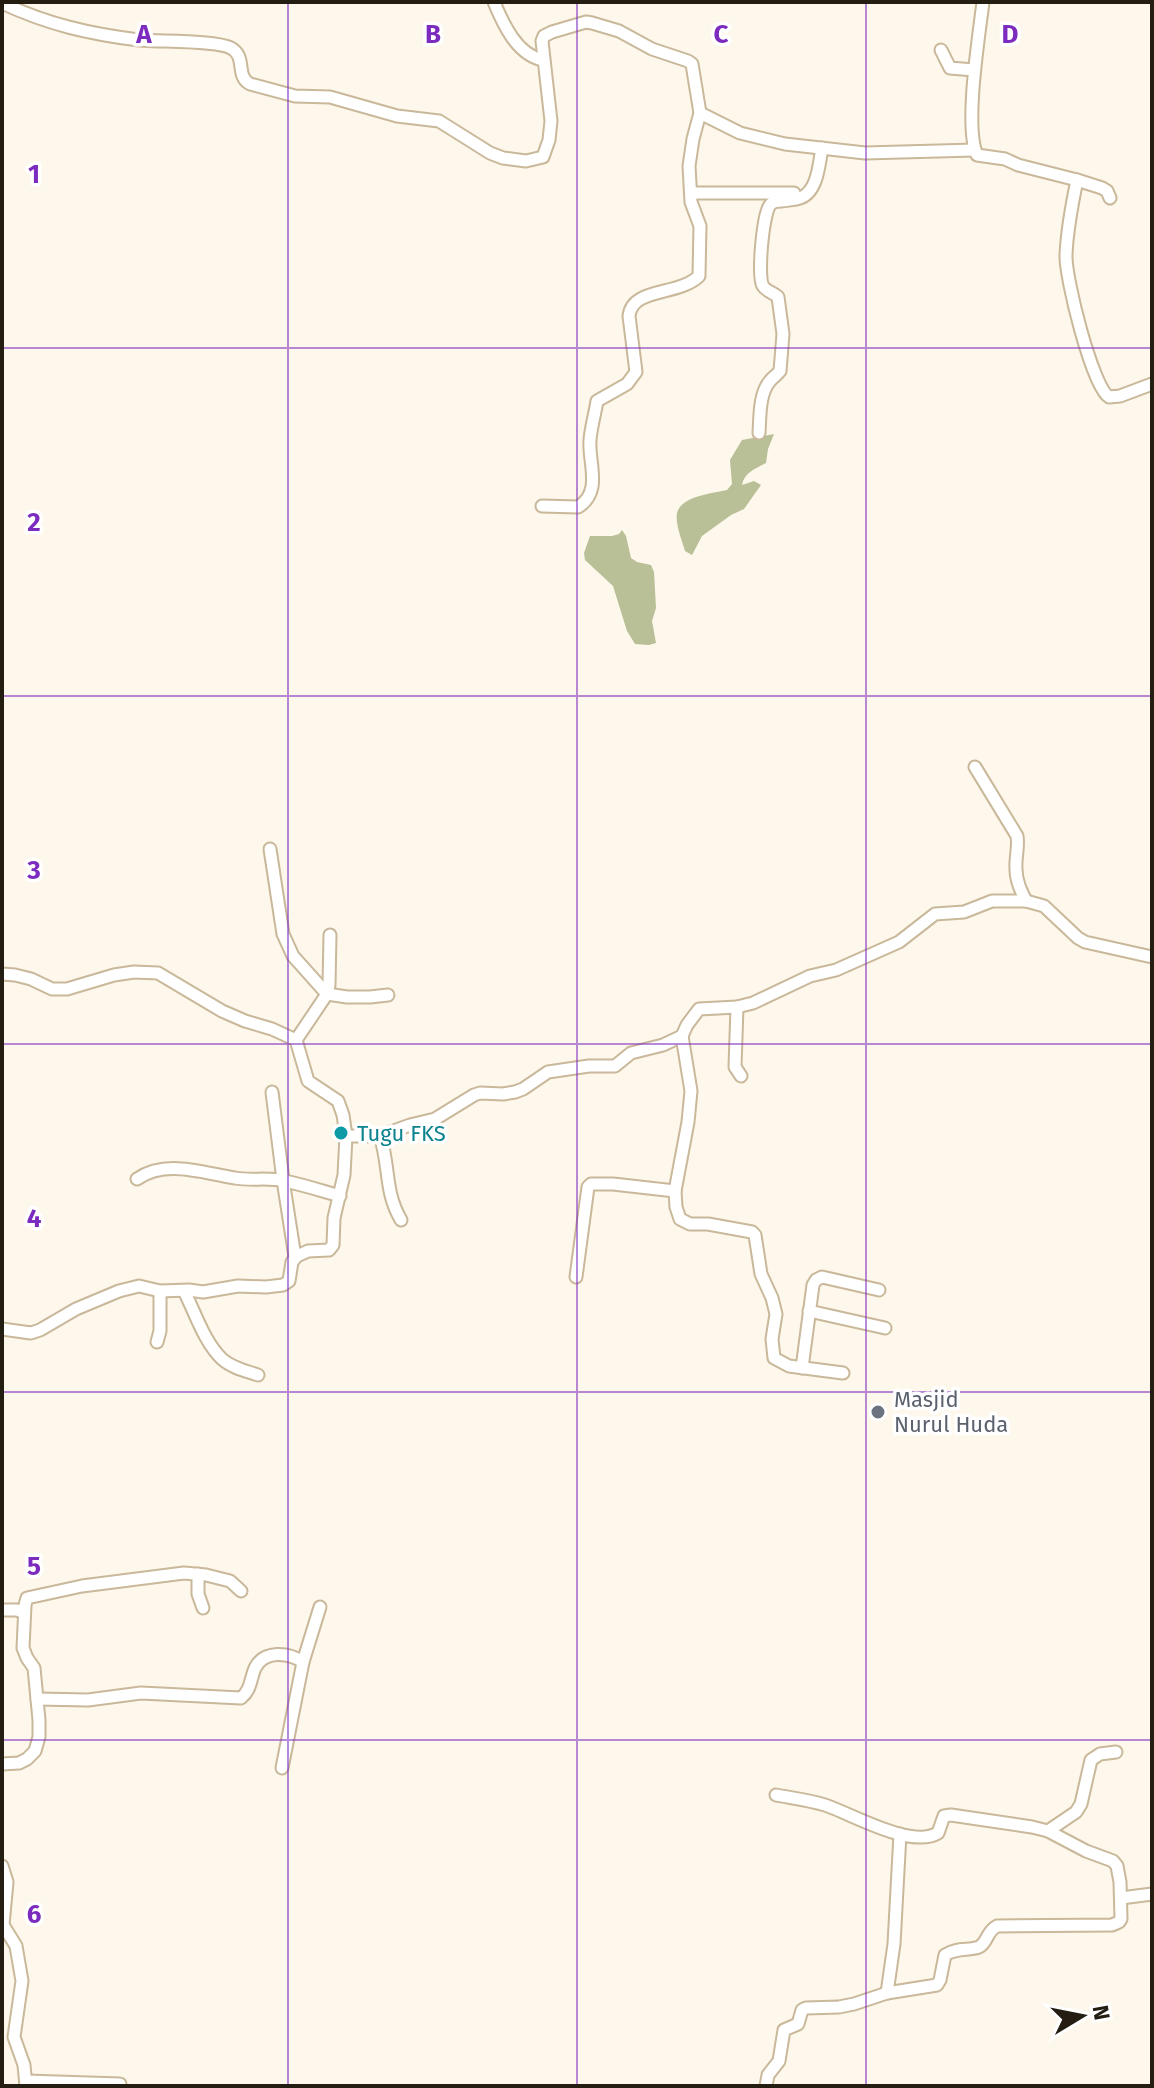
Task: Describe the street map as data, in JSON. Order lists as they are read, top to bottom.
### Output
{
  "places": ["Tugu FKS", "Masjid Nurul Huda"],
  "north": "right",
  "grid": {
    "columns": [
      "A",
      "B",
      "C",
      "D"
    ],
    "rows": [
      "1",
      "2",
      "3",
      "4",
      "5",
      "6"
    ]
  }
}
